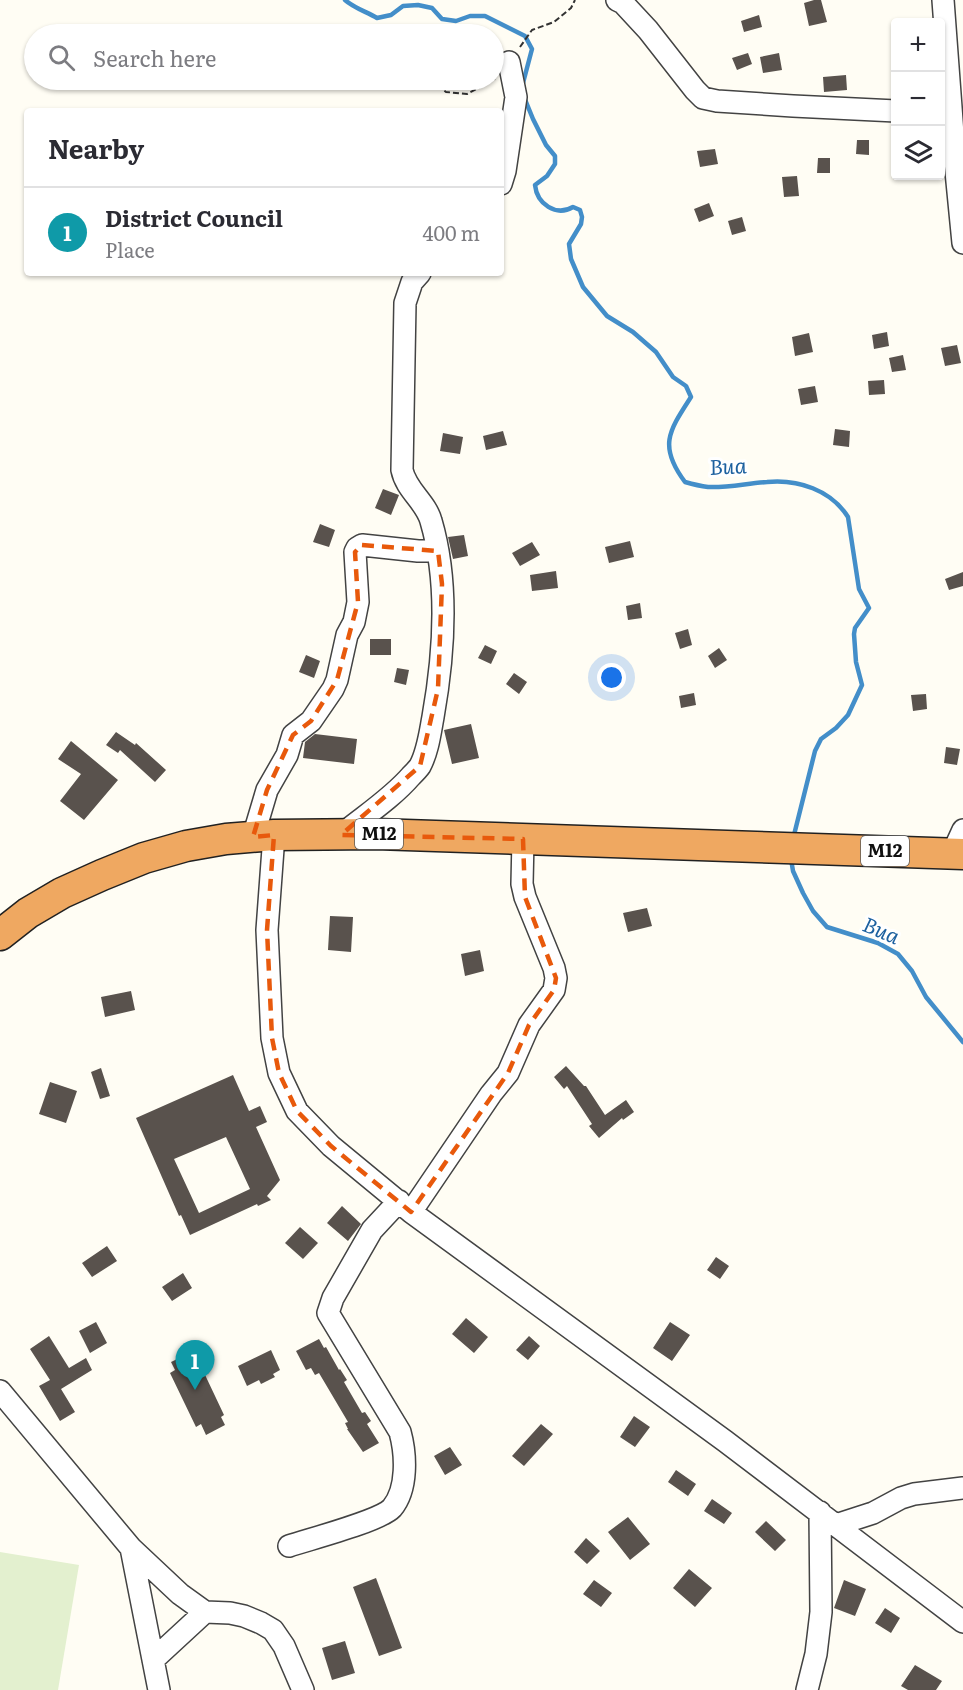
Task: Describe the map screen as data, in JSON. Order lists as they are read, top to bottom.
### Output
{
  "streets": {
    "highway": ["M12"]
  },
  "water": ["Bua"],
  "page": {
    "map_buttons": ["+", "−"],
    "search": "Search here",
    "heading": "Nearby",
    "list": [
      {
        "mark": "1",
        "name": "District Council",
        "note": "Place",
        "value": "400 m"
      }
    ],
    "pins": "1"
  }
}
